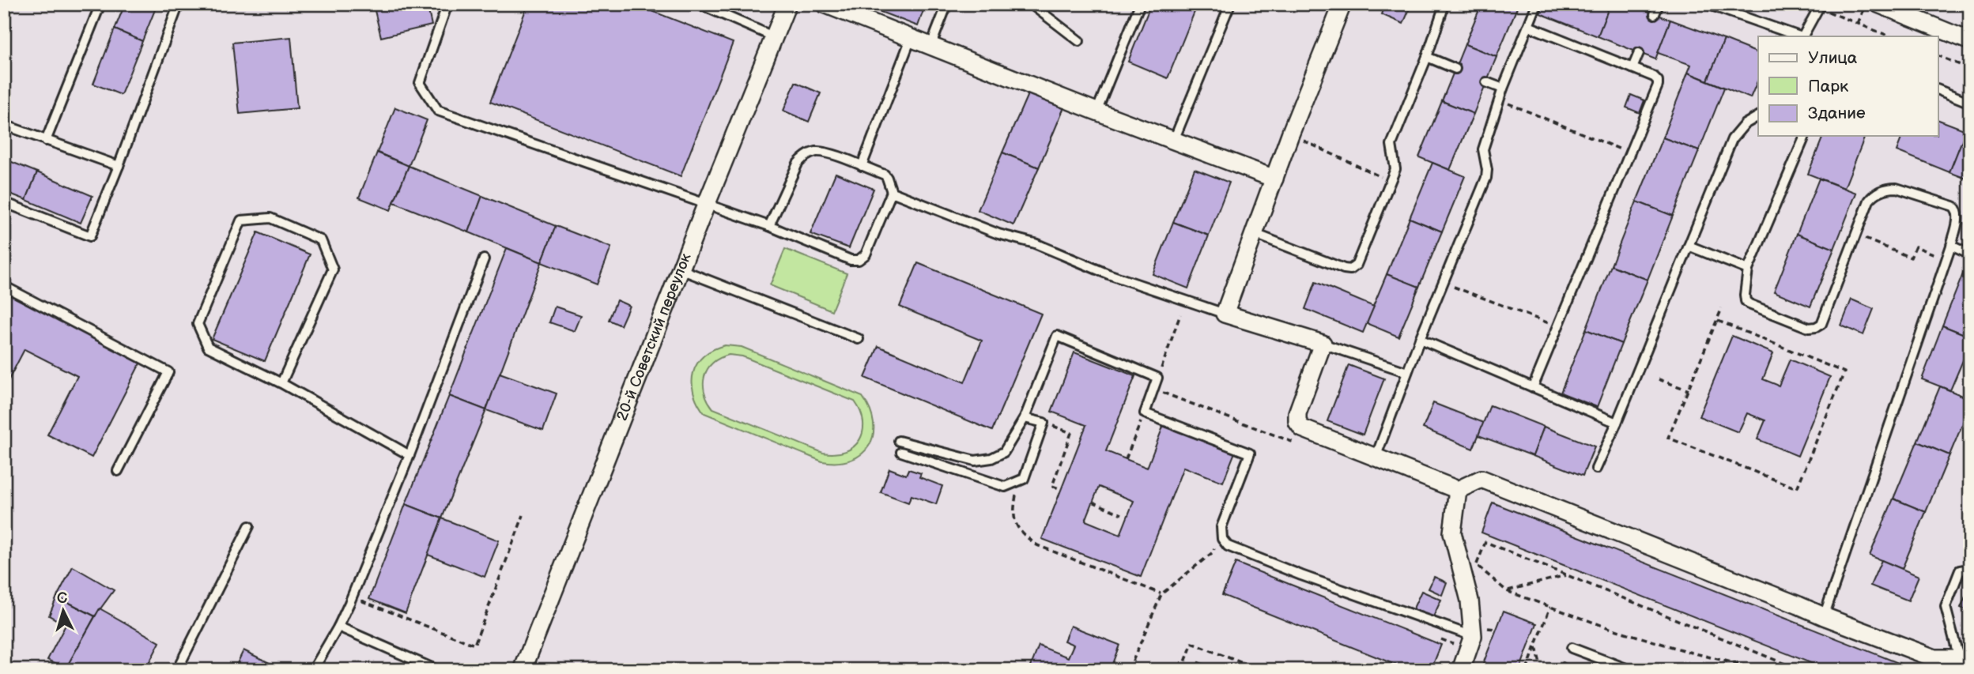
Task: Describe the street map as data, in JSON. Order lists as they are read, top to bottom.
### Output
{
  "streets": {
    "street": ["20-й Советский переулок"]
  },
  "legend": ["Улица", "Парк", "Здание"],
  "north": "top"
}
